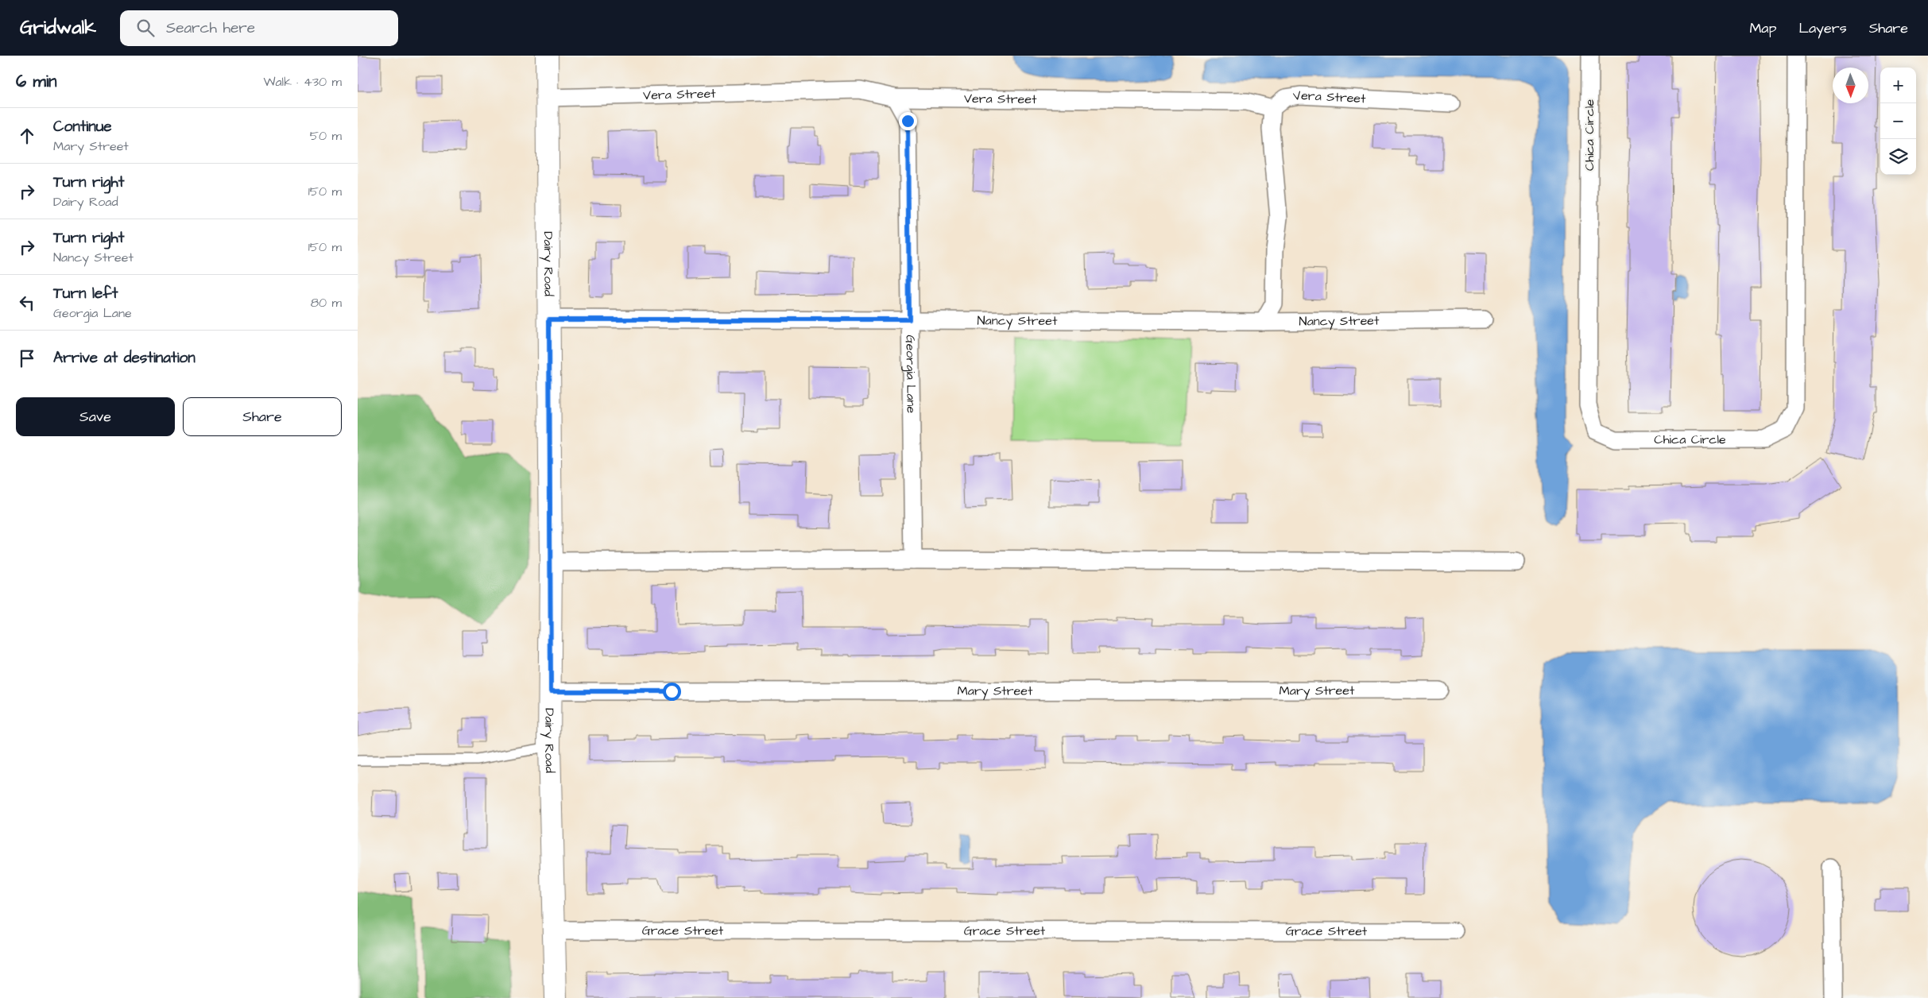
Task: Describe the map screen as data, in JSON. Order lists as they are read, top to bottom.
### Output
{
  "streets": {
    "street": [
      "Vera Street",
      "Chica Circle",
      "Dairy Road",
      "Nancy Street",
      "Georgia Lane",
      "Mary Street",
      "Grace Street"
    ]
  },
  "crossings": [
    ["Vera Street", "Dairy Road"],
    ["Vera Street", "Georgia Lane"],
    ["Dairy Road", "Nancy Street"],
    ["Dairy Road", "Mary Street"],
    ["Dairy Road", "Grace Street"],
    ["Nancy Street", "Georgia Lane"]
  ],
  "north": "bottom",
  "page": {
    "header": "Gridwalk",
    "search": "Search here",
    "nav": ["Map", "Layers", "Share"],
    "heading": ["6 min", "Walk · 430 m"],
    "map_buttons": ["+", "−"],
    "list": [
      ["Continue", "Mary Street", "50 m"],
      ["Turn right", "Dairy Road", "150 m"],
      ["Turn right", "Nancy Street", "150 m"],
      ["Turn left", "Georgia Lane", "80 m"],
      "Arrive at destination"
    ],
    "buttons": ["Save", "Share"]
  }
}
